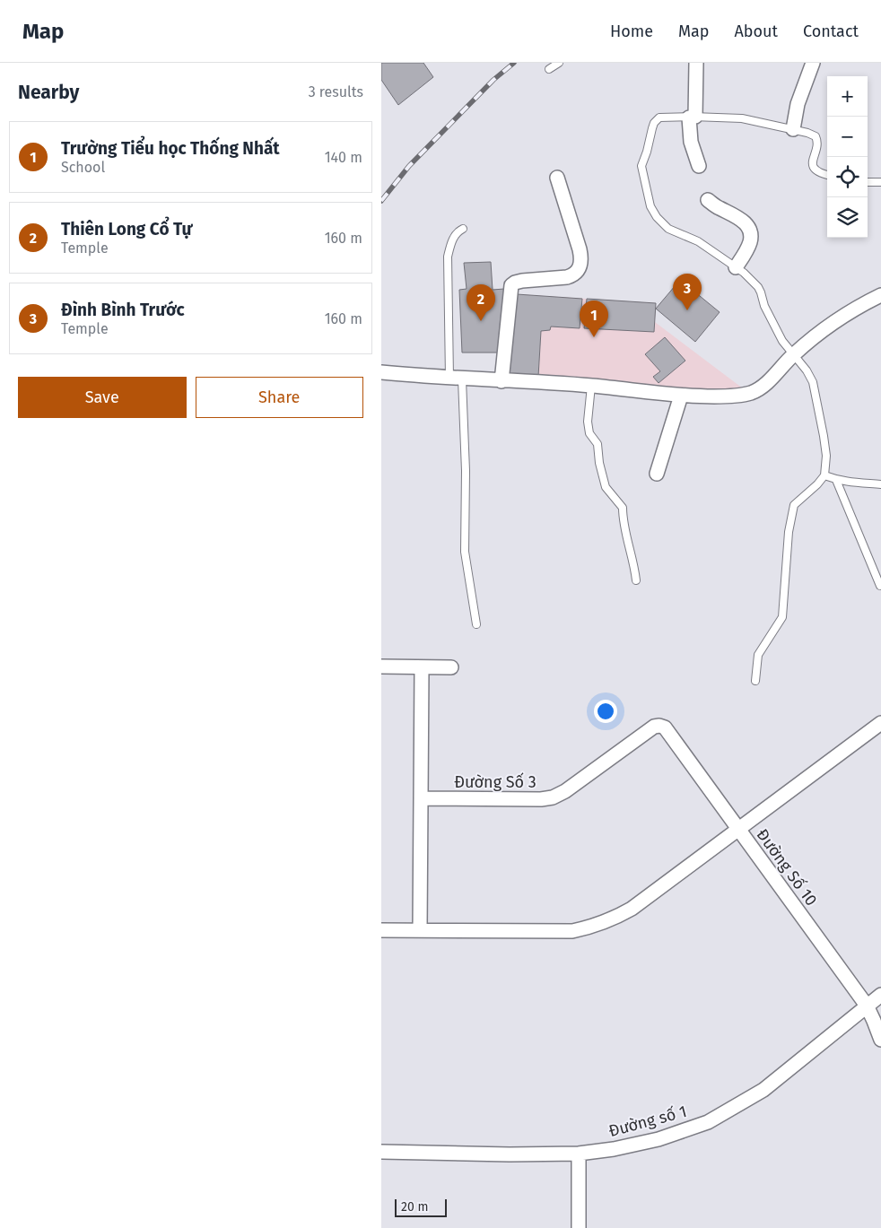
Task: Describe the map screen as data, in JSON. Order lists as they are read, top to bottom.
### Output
{
  "streets": {
    "street": ["Đường Số 3", "Đường Số 10", "Đường số 1"]
  },
  "crossings": [
    ["Đường Số 3", "Đường Số 10"],
    ["Đường Số 10", "Đường số 1"]
  ],
  "scale_bar": "20 m",
  "page": {
    "header": "Map",
    "nav": [
      "Home",
      "Map",
      "About",
      "Contact"
    ],
    "heading": ["Nearby", "3 results"],
    "map_buttons": ["+", "−"],
    "list": [
      {
        "mark": "1",
        "name": "Trường Tiểu học Thống Nhất",
        "note": "School",
        "value": "140 m"
      },
      {
        "mark": "2",
        "name": "Thiên Long Cổ Tự",
        "note": "Temple",
        "value": "160 m"
      },
      {
        "mark": "3",
        "name": "Đình Bình Trước",
        "note": "Temple",
        "value": "160 m"
      }
    ],
    "pins": ["3", "2", "1"],
    "buttons": ["Save", "Share"],
    "scale": "20 m"
  }
}
